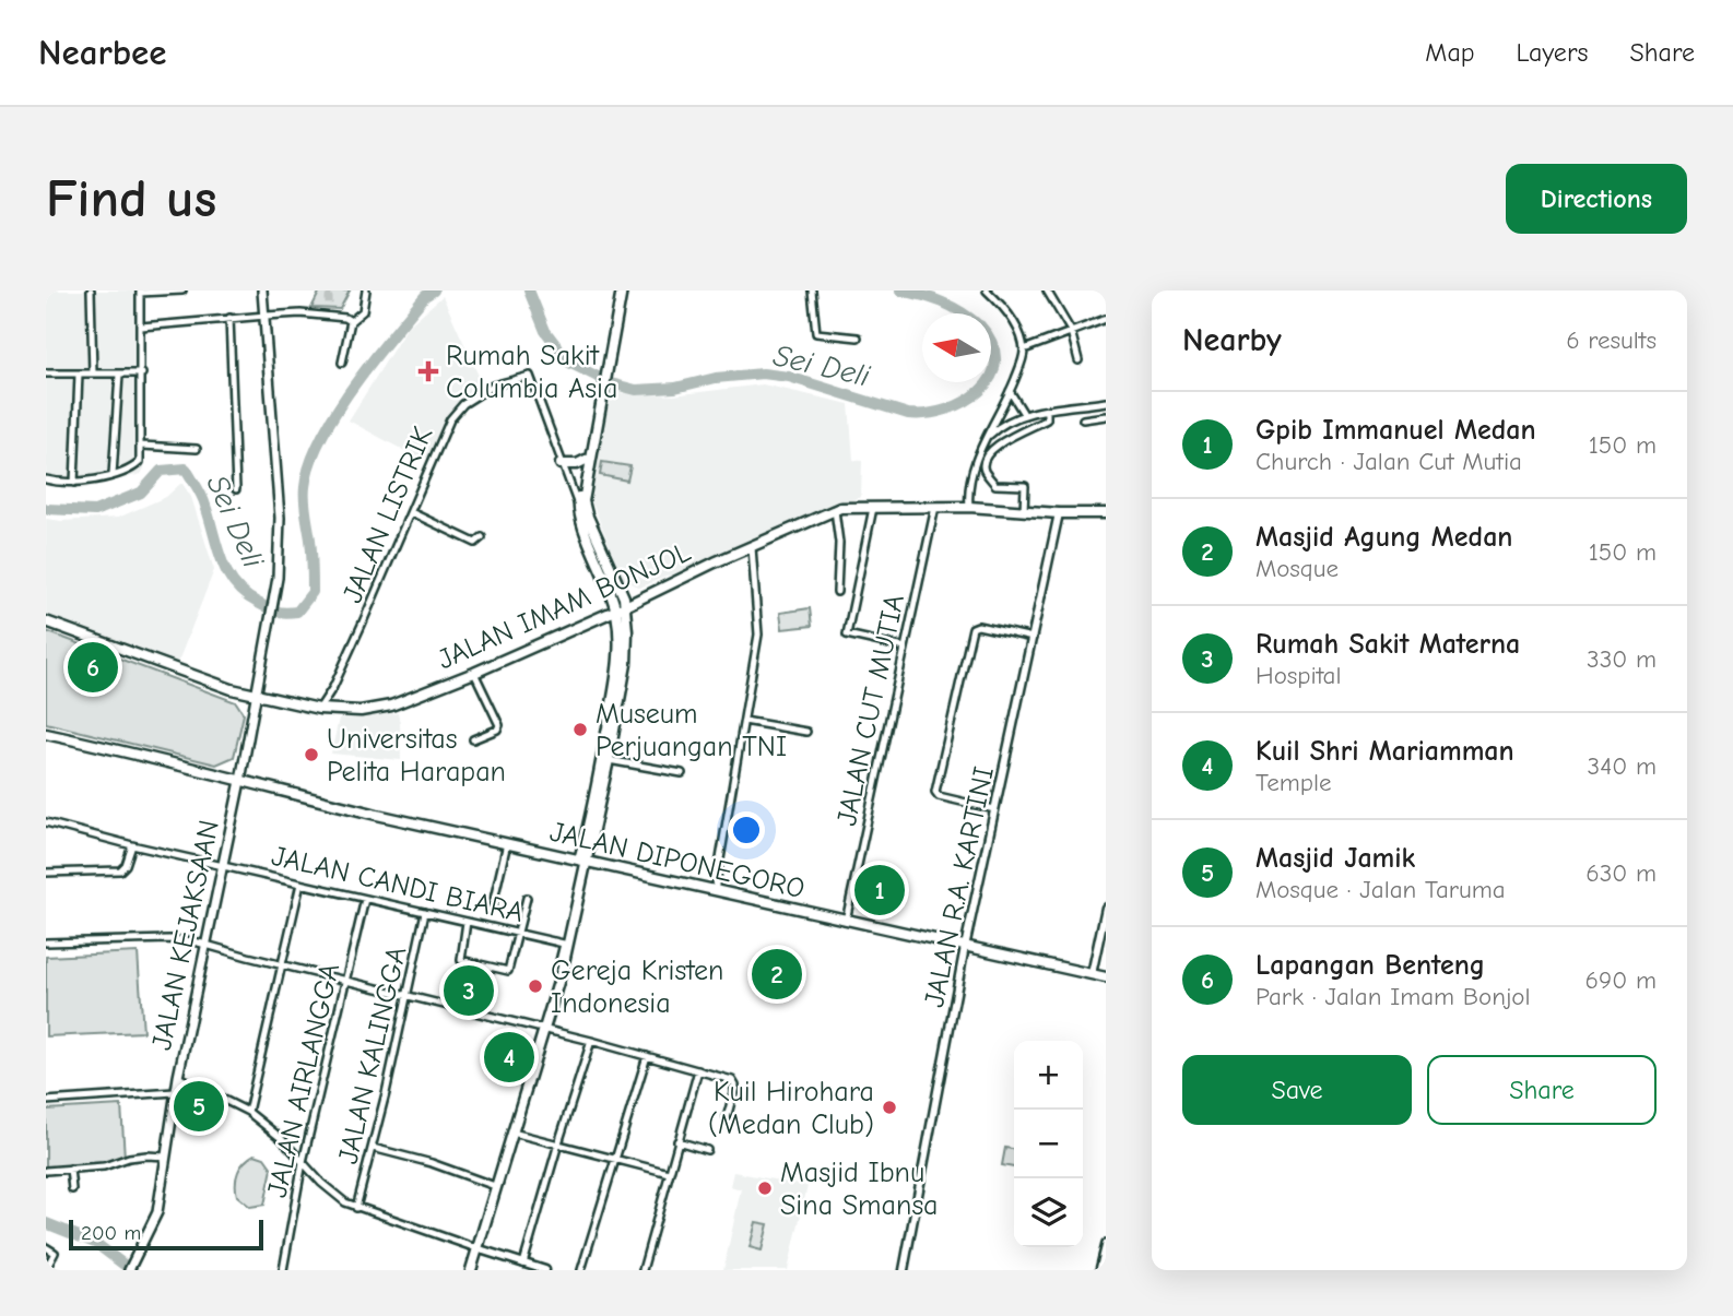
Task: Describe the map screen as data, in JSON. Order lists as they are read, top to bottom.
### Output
{
  "streets": {
    "main road": ["JALAN IMAM BONJOL", "JALAN DIPONEGORO", "JALAN KEJAKSAAN"],
    "street": [
      "JALAN LISTRIK",
      "JALAN CUT MUTIA",
      "JALAN CANDI BIARA",
      "JALAN R.A. KARTINI",
      "JALAN KALINGGA",
      "JALAN AIRLANGGA"
    ]
  },
  "crossings": [
    ["JALAN LISTRIK", "JALAN IMAM BONJOL"],
    ["JALAN IMAM BONJOL", "JALAN CUT MUTIA"],
    ["JALAN IMAM BONJOL", "JALAN R.A. KARTINI"],
    ["JALAN IMAM BONJOL", "JALAN KEJAKSAAN"],
    ["JALAN CUT MUTIA", "JALAN DIPONEGORO"],
    ["JALAN DIPONEGORO", "JALAN R.A. KARTINI"],
    ["JALAN DIPONEGORO", "JALAN KEJAKSAAN"],
    ["JALAN CANDI BIARA", "JALAN KEJAKSAAN"],
    ["JALAN CANDI BIARA", "JALAN KALINGGA"],
    ["JALAN CANDI BIARA", "JALAN AIRLANGGA"]
  ],
  "water": ["Sei Deli"],
  "places": {
    "health": ["Rumah Sakit Columbia Asia"],
    "other": [
      "Museum Perjuangan TNI",
      "Universitas Pelita Harapan",
      "Gereja Kristen Indonesia",
      "Kuil Hirohara (Medan Club)",
      "Masjid Ibnu Sina Smansa"
    ]
  },
  "scale_bar": "200 m",
  "north": "left",
  "page": {
    "header": "Nearbee",
    "nav": ["Map", "Layers", "Share"],
    "buttons": [
      "Directions",
      ["Save", "Share"]
    ],
    "title": "Find us",
    "heading": ["Nearby", "6 results"],
    "list": [
      {
        "mark": "1",
        "name": "Gpib Immanuel Medan",
        "note": "Church · Jalan Cut Mutia",
        "value": "150 m"
      },
      {
        "mark": "2",
        "name": "Masjid Agung Medan",
        "note": "Mosque",
        "value": "150 m"
      },
      {
        "mark": "3",
        "name": "Rumah Sakit Materna",
        "note": "Hospital",
        "value": "330 m"
      },
      {
        "mark": "4",
        "name": "Kuil Shri Mariamman",
        "note": "Temple",
        "value": "340 m"
      },
      {
        "mark": "5",
        "name": "Masjid Jamik",
        "note": "Mosque · Jalan Taruma",
        "value": "630 m"
      },
      {
        "mark": "6",
        "name": "Lapangan Benteng",
        "note": "Park · Jalan Imam Bonjol",
        "value": "690 m"
      }
    ],
    "pins": [
      "6",
      "1",
      "2",
      "3",
      "4",
      "5"
    ],
    "map_buttons": ["+", "−"],
    "scale": "200 m"
  }
}
